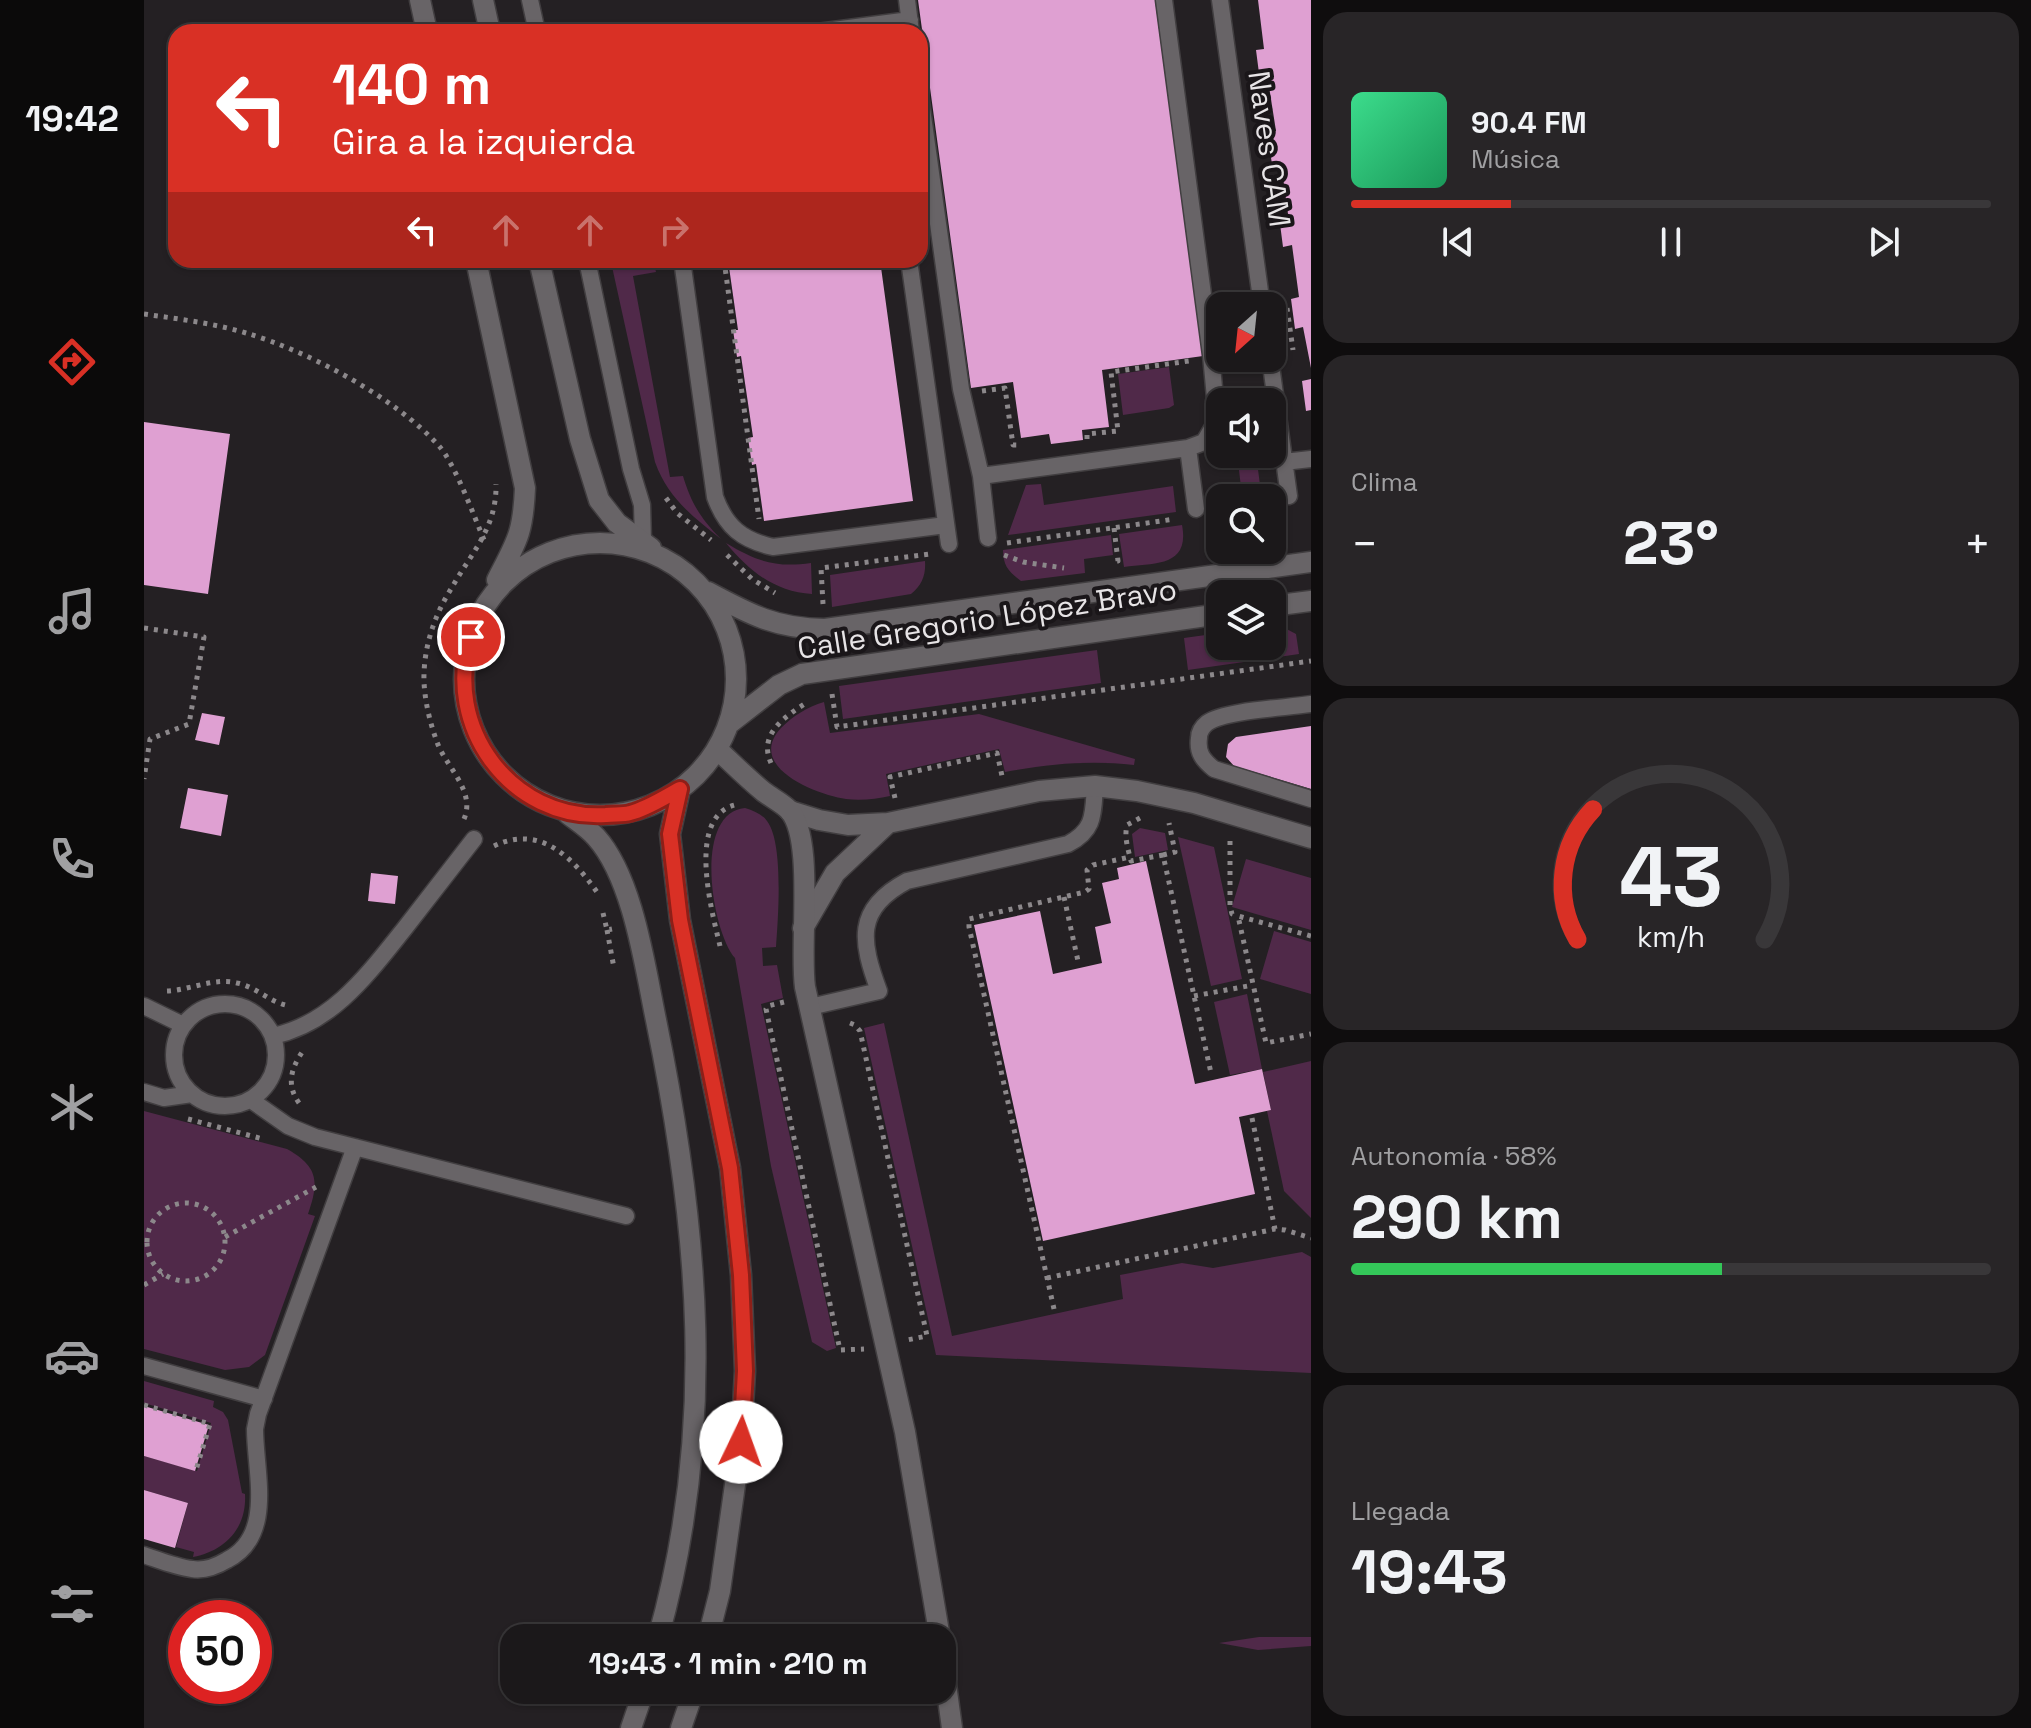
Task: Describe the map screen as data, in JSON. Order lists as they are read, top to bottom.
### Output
{
  "streets": {
    "main road": ["Calle Gregorio López Bravo"],
    "lane": ["Naves CAM"]
  },
  "north": "bottom left",
  "page": {
    "tabs": "19:42",
    "turn": ["140 m", "Gira a la izquierda"],
    "song": ["90.4 FM", "Música"],
    "tile": [
      "Clima",
      ["Autonomía · 58%", "290 km"],
      ["Llegada", "19:43"]
    ],
    "heat": ["−", "23°", "+"],
    "limit": "50",
    "trip": "19:43 · 1 min · 210 m",
    "gauge": ["43", "km/h"]
  }
}
